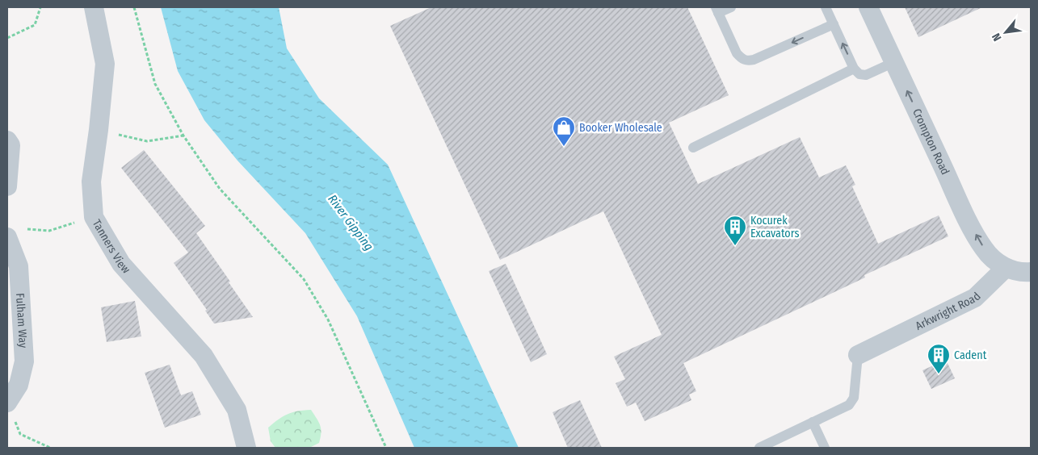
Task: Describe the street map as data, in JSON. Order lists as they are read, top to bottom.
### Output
{
  "streets": {
    "street": [
      "Crompton Road",
      "Tanners View",
      "Arkwright Road",
      "Fulham Way"
    ]
  },
  "crossings": [
    ["Crompton Road", "Arkwright Road"]
  ],
  "one_way": ["Crompton Road"],
  "water": ["River Gipping"],
  "places": {
    "shop": ["Booker Wholesale"],
    "building": ["Kocurek Excavators", "Cadent"]
  },
  "north": "bottom left"
}
